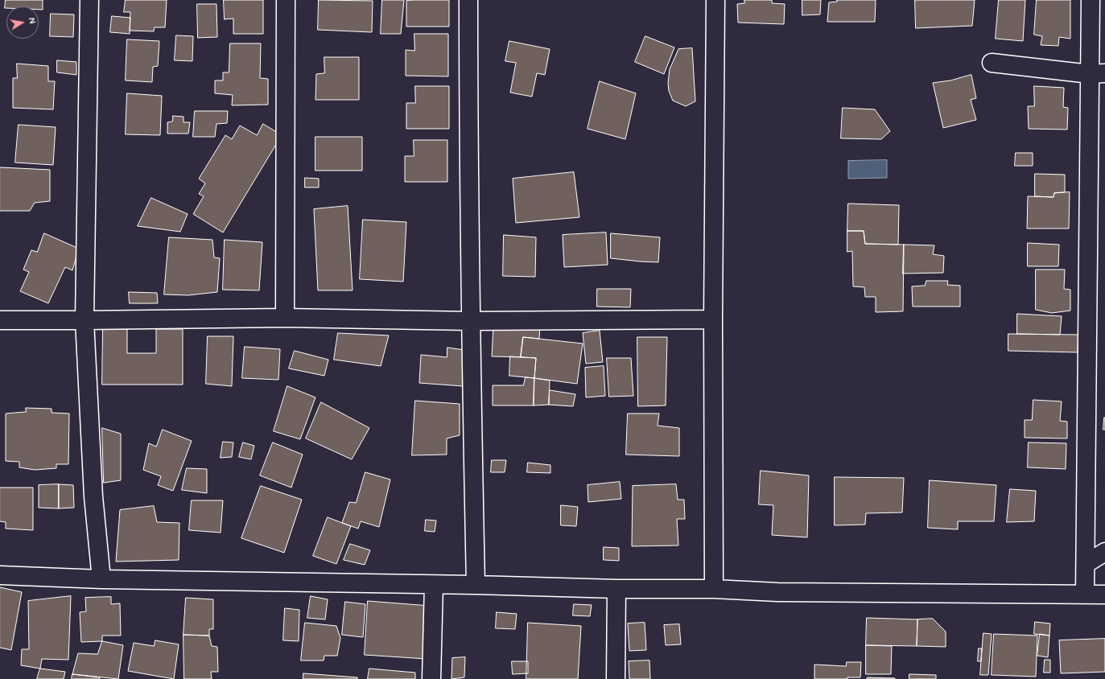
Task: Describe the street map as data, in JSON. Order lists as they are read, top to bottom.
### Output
{
  "north": "right"
}
